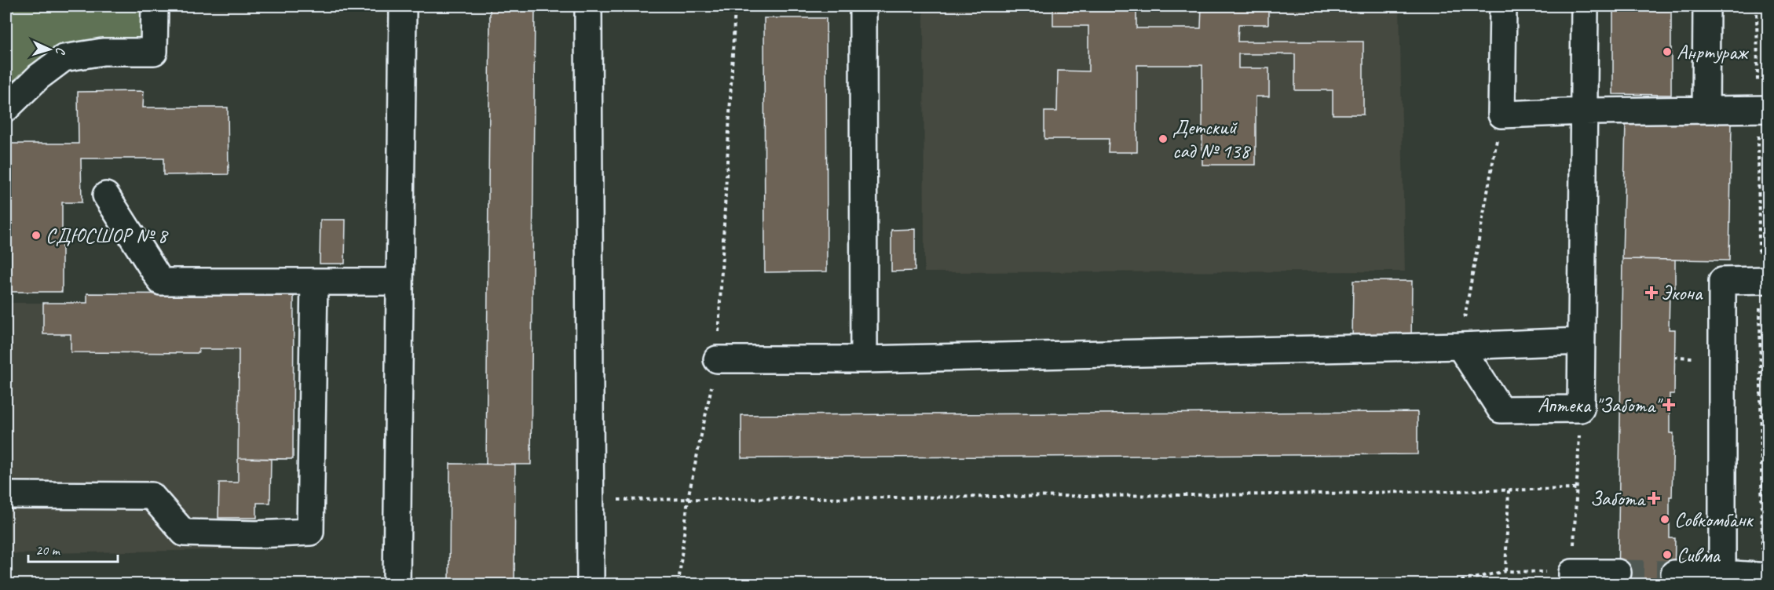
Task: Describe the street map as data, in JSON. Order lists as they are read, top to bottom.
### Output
{
  "places": {
    "other": [
      "Анртураж",
      "Детский сад № 138",
      "СДЮСШОР № 8",
      "Совкомбанк",
      "Сивма"
    ],
    "health": ["Экона", "Аптека \"Забота\"", "Забота"]
  },
  "scale_bar": "20 m",
  "north": "right"
}
